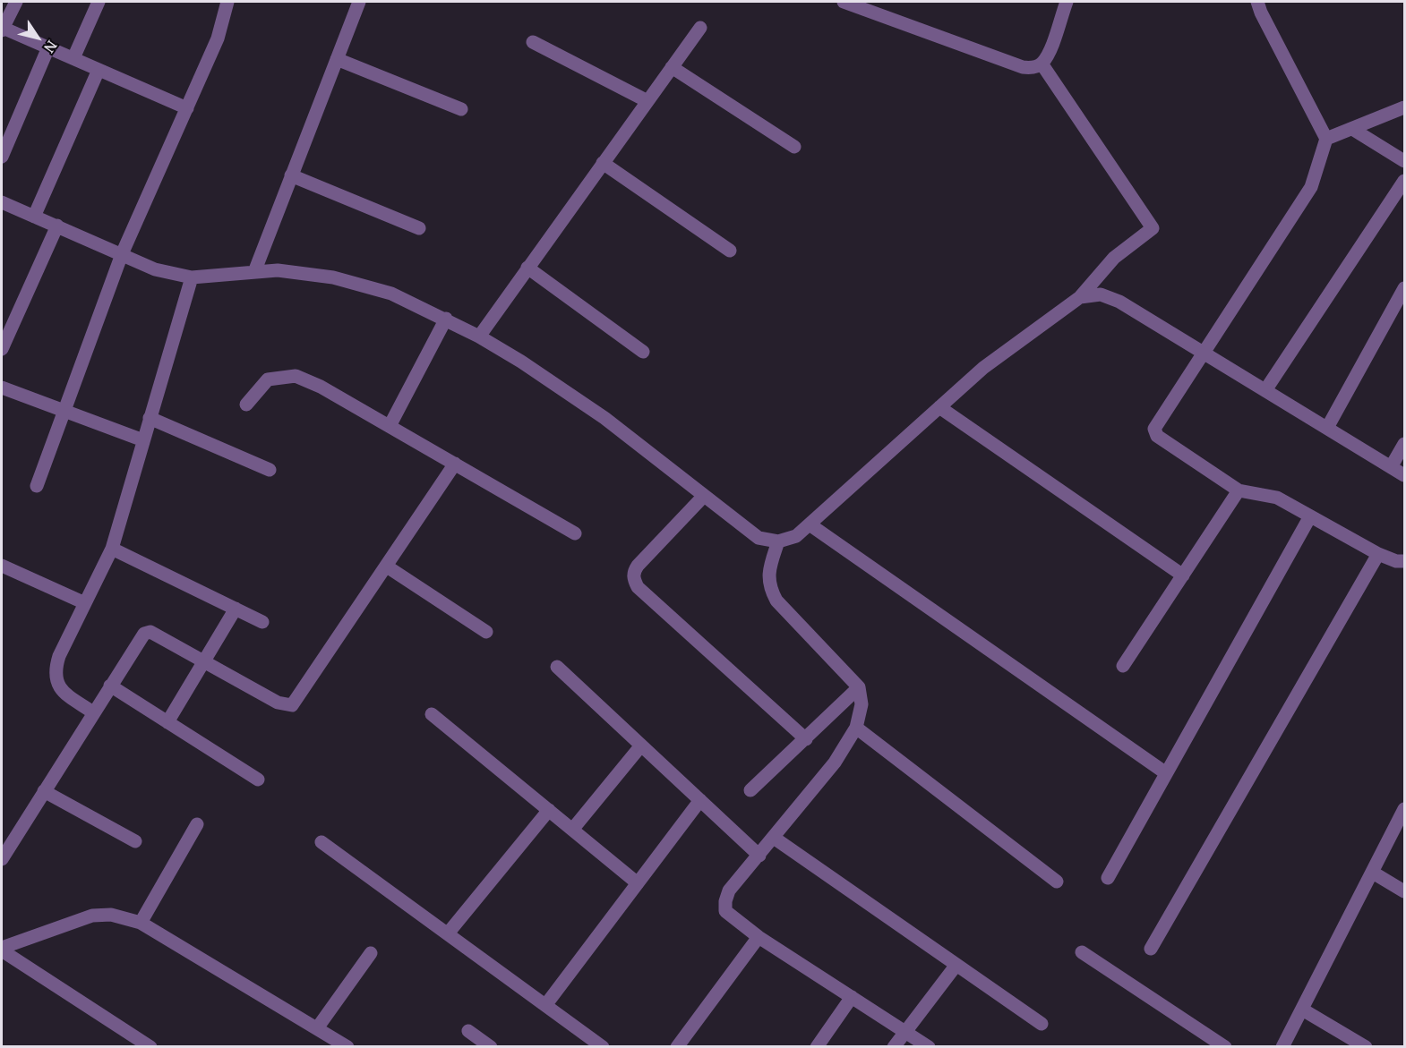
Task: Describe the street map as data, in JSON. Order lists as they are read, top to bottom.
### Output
{
  "north": "bottom right"
}
